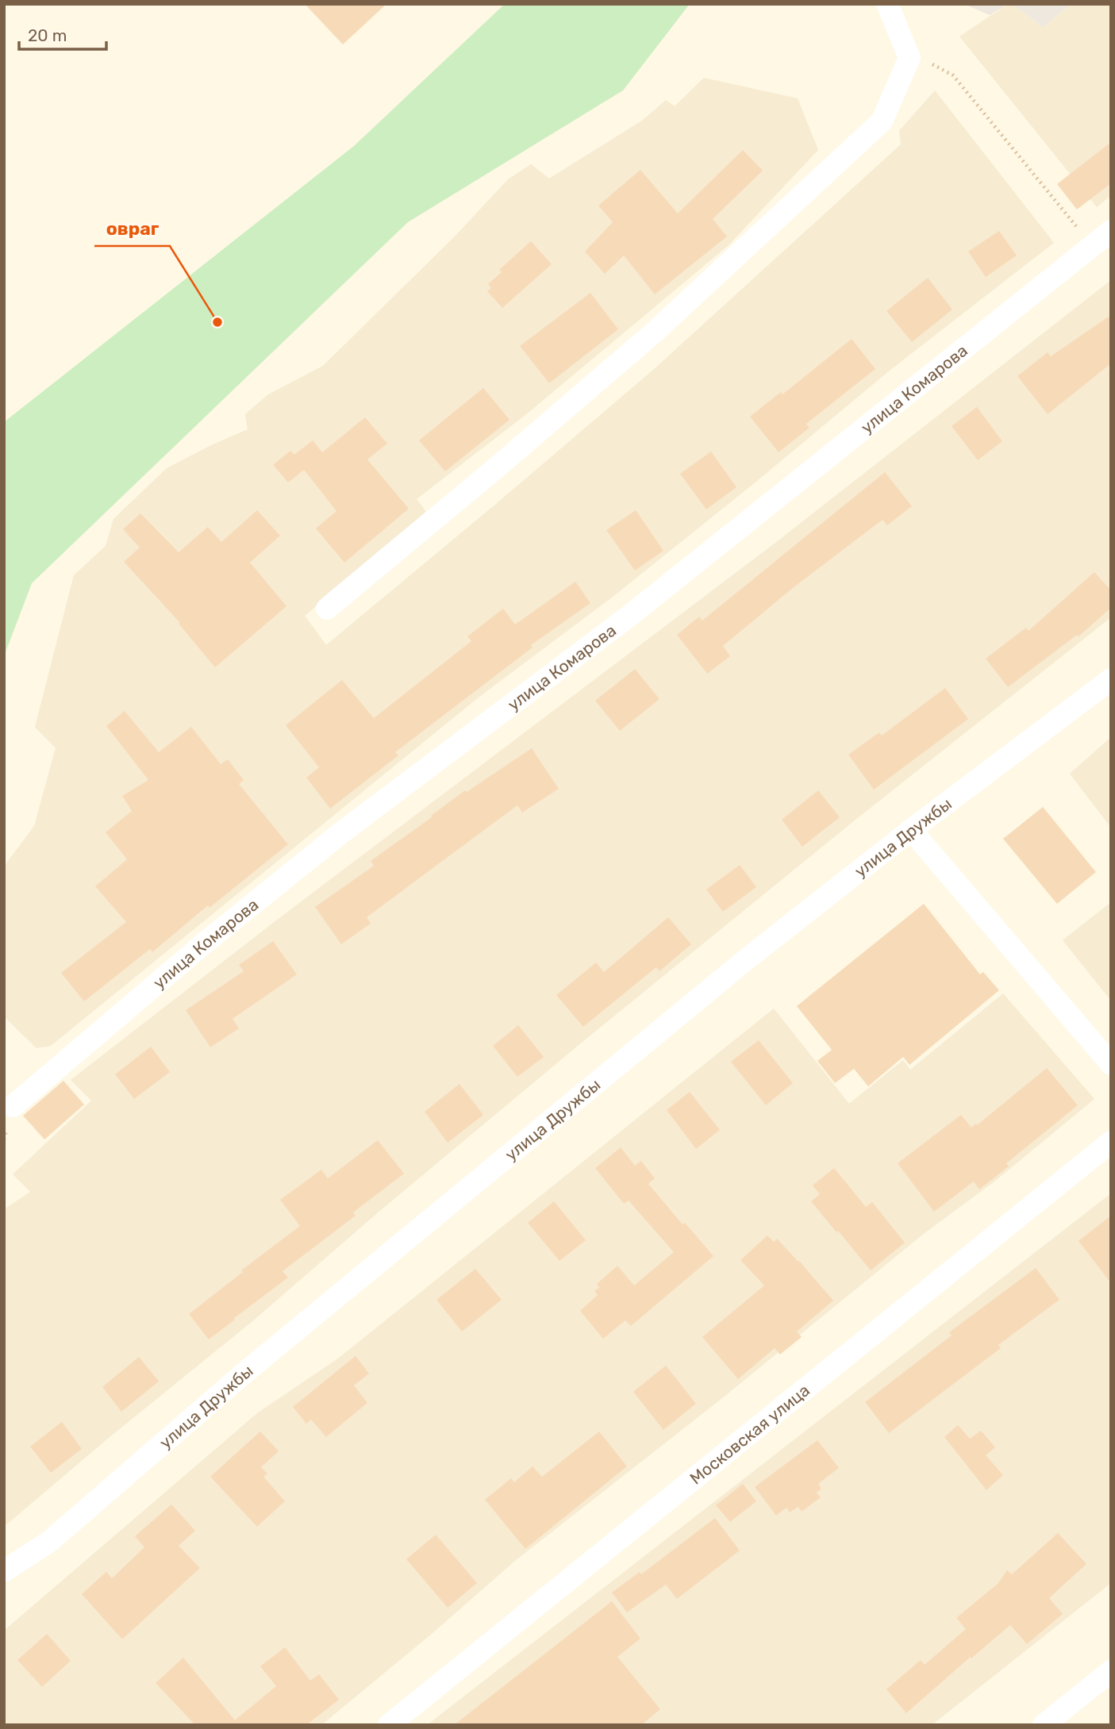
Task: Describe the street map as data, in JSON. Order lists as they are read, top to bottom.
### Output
{
  "streets": {
    "street": ["улица Комарова", "улица Дружбы", "Московская улица"]
  },
  "places": ["овраг"],
  "scale_bar": "20 m"
}
